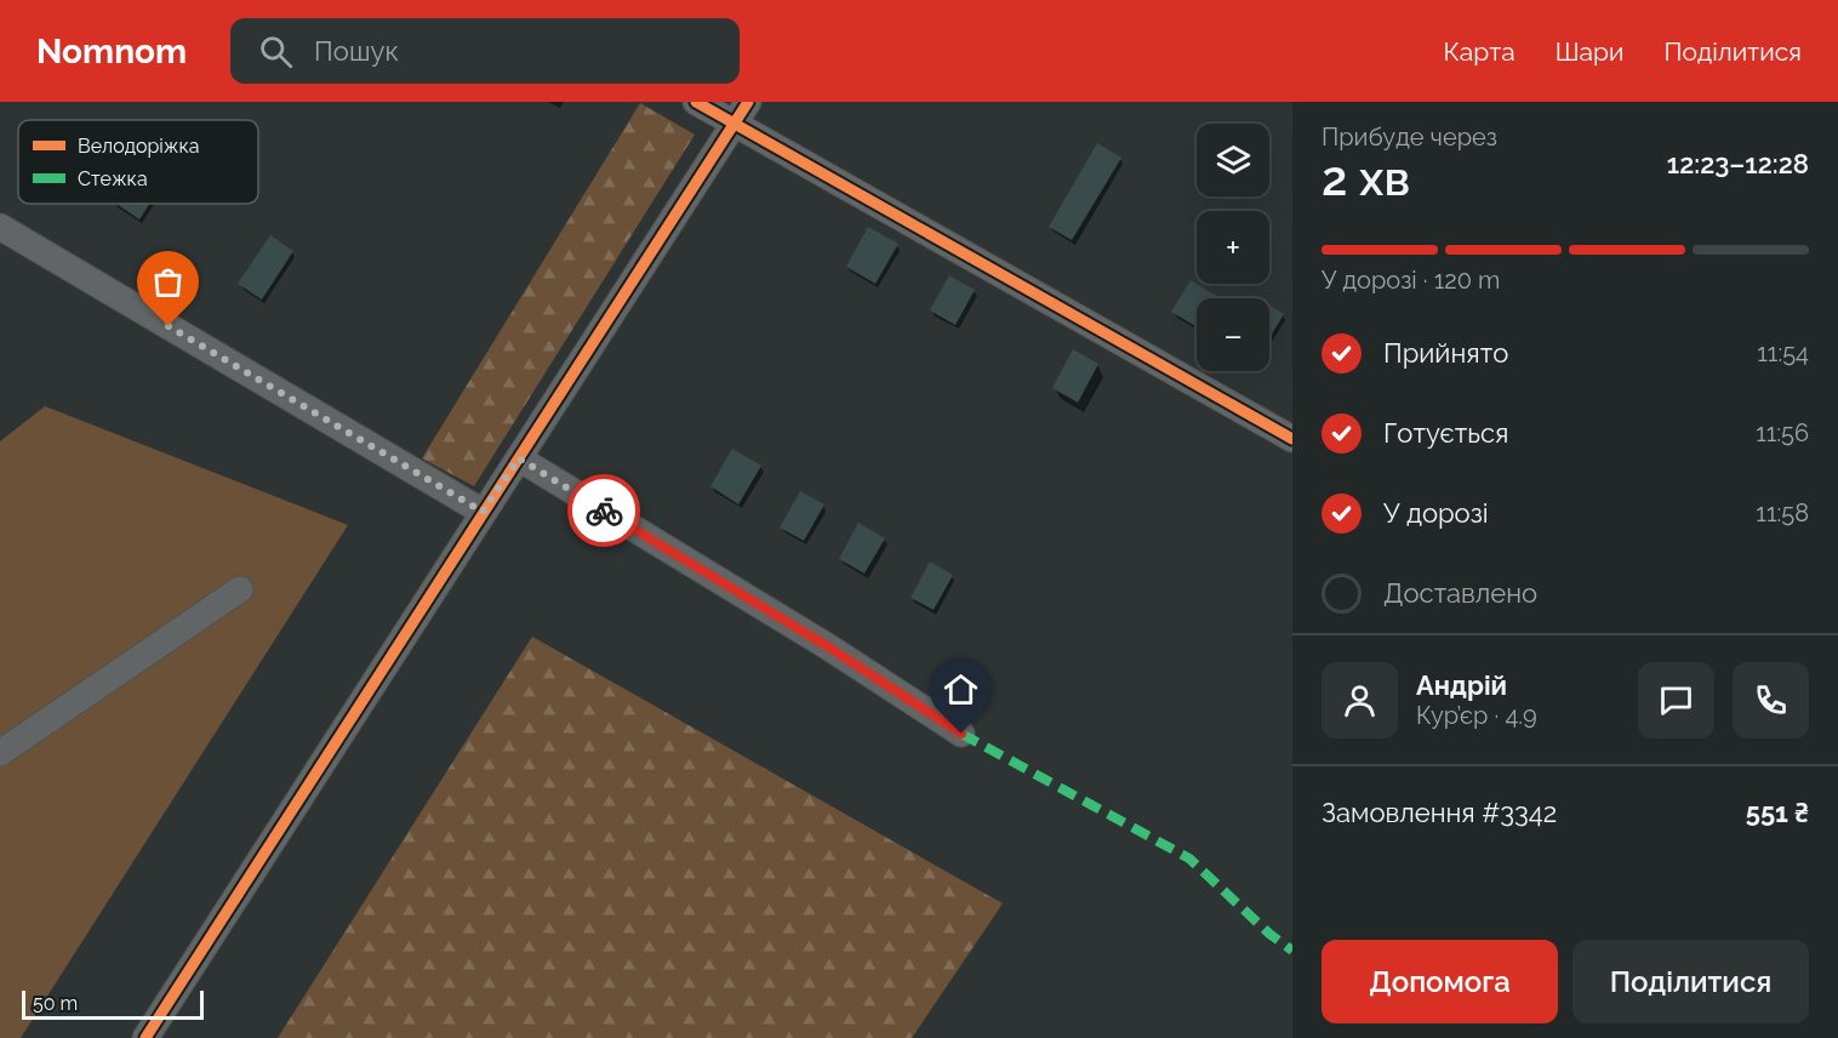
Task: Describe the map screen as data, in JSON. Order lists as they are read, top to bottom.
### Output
{
  "legend": ["Велодоріжка", "Стежка"],
  "scale_bar": "50 m",
  "page": {
    "header": "Nomnom",
    "search": "Пошук",
    "nav": ["Карта", "Шари", "Поділитися"],
    "heading": ["2 хв", "Прибуде через", "12:23–12:28"],
    "panel": [
      "Андрій",
      "Кур’єр · 4.9",
      "Замовлення #3342",
      "551 ₴"
    ],
    "map_buttons": ["+", "−"],
    "bar": "У дорозі · 120 m",
    "list": [
      ["Прийнято", "11:54"],
      ["Готується", "11:56"],
      ["У дорозі", "11:58"],
      "Доставлено"
    ],
    "buttons": ["Допомога", "Поділитися"],
    "scale": "50 m"
  }
}
